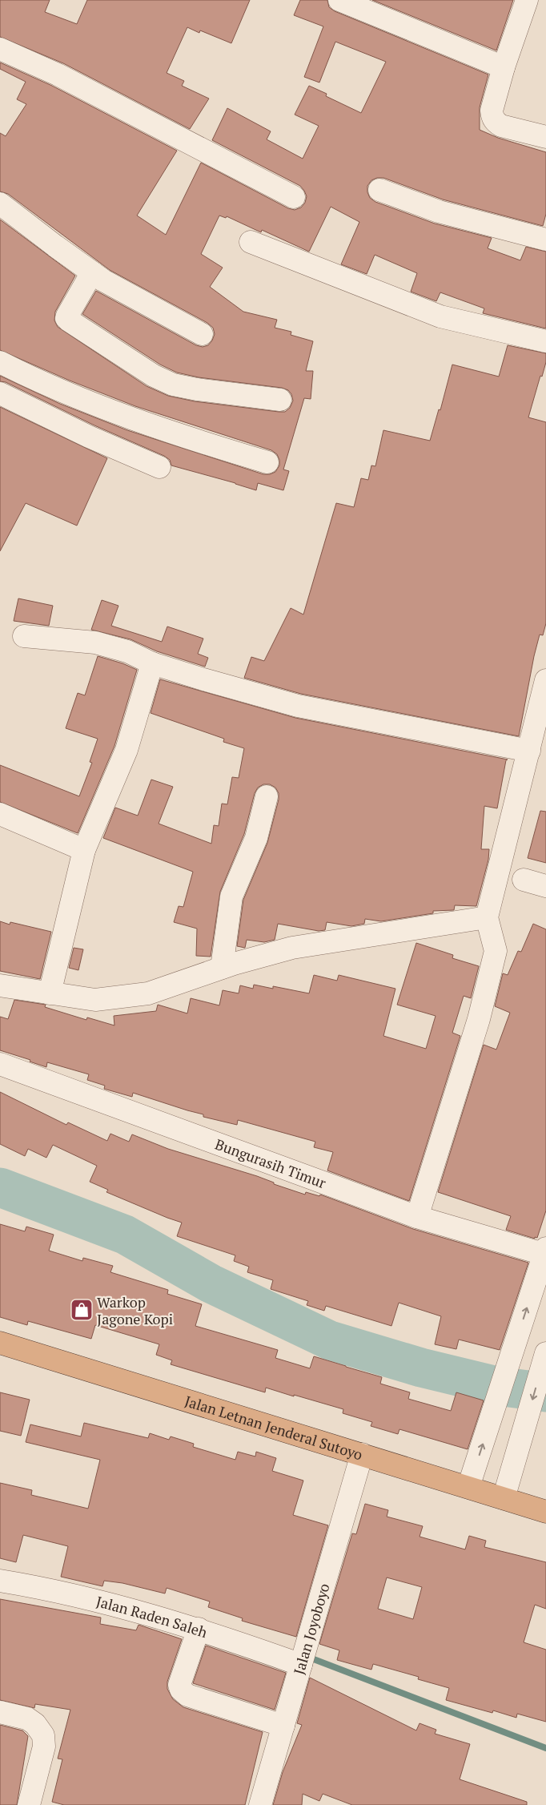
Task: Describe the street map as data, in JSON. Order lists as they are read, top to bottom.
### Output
{
  "streets": {
    "highway": ["Jalan Letnan Jenderal Sutoyo"],
    "street": ["Bungurasih Timur", "Jalan Raden Saleh", "Jalan Joyoboyo"]
  },
  "crossings": [
    ["Jalan Letnan Jenderal Sutoyo", "Jalan Joyoboyo"],
    ["Jalan Raden Saleh", "Jalan Joyoboyo"]
  ],
  "places": {
    "shop": ["Warkop Jagone Kopi"]
  }
}
